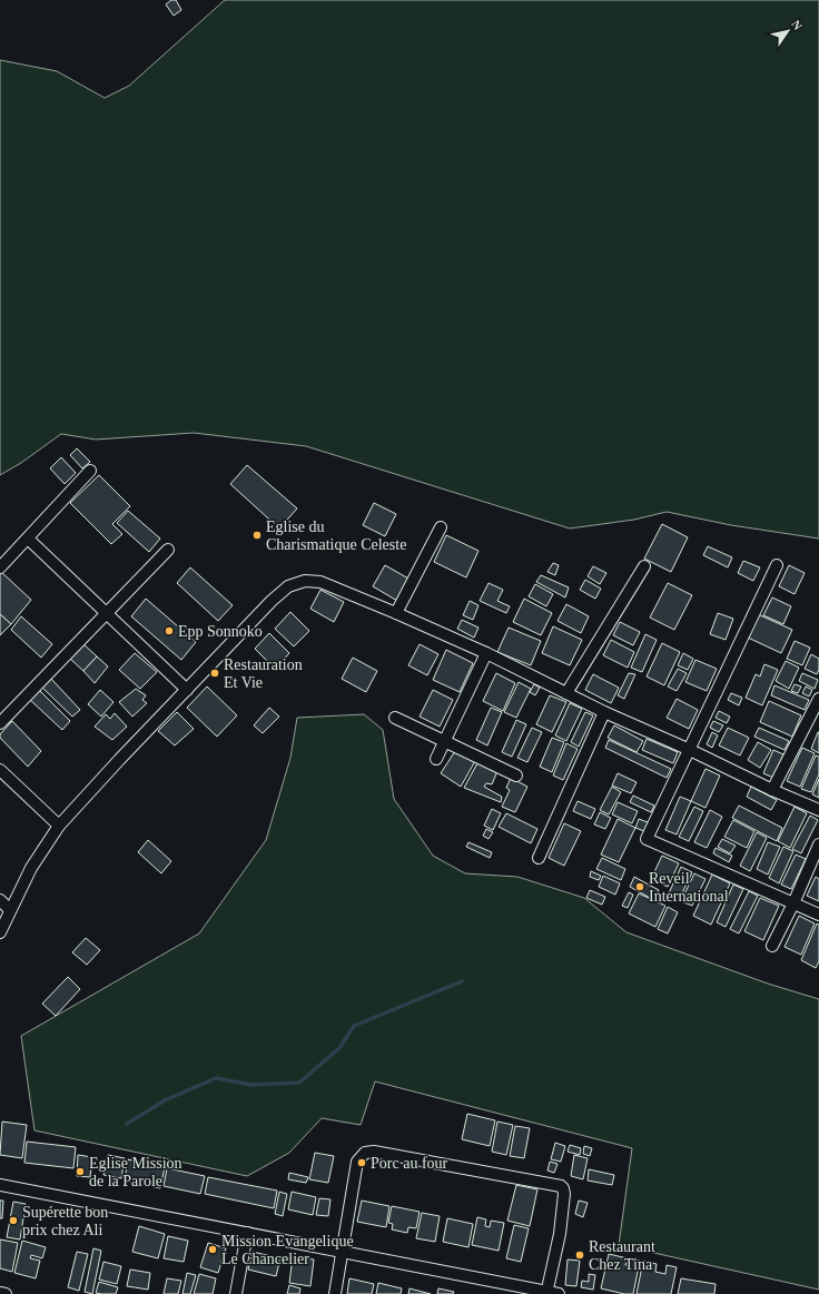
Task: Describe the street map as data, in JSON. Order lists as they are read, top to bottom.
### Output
{
  "places": [
    "Eglise du Charismatique Celeste",
    "Epp Sonnoko",
    "Restauration Et Vie",
    "Reveil International",
    "Porc au four",
    "Eglise Mission de la Parole",
    "Supérette bon prix chez Ali",
    "Mission Evangelique Le Chancelier",
    "Restaurant Chez Tina"
  ],
  "north": "top right"
}
